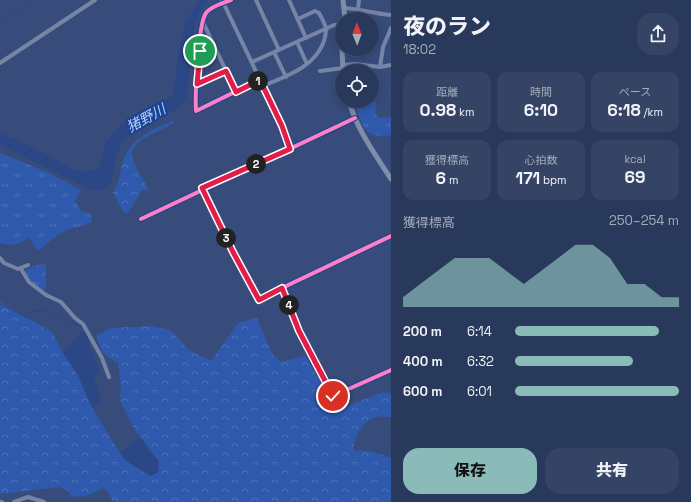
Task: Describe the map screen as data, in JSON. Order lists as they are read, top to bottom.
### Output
{
  "water": ["猪野川"],
  "north": "top",
  "page": {
    "heading": ["夜のラン", "18:02"],
    "stats": [
      ["距離", "0.98 km"],
      ["時間", "6:10"],
      ["ペース", "6:18 /km"],
      ["獲得標高", "6 m"],
      ["心拍数", "171 bpm"],
      ["kcal", "69"]
    ],
    "pins": [
      "1",
      "2",
      "3",
      "4"
    ],
    "chart": ["獲得標高", "250–254 m"],
    "list": [
      {
        "name": "200 m",
        "note": "6:14"
      },
      {
        "name": "400 m",
        "note": "6:32"
      },
      {
        "name": "600 m",
        "note": "6:01"
      }
    ],
    "buttons": ["保存", "共有"]
  }
}
